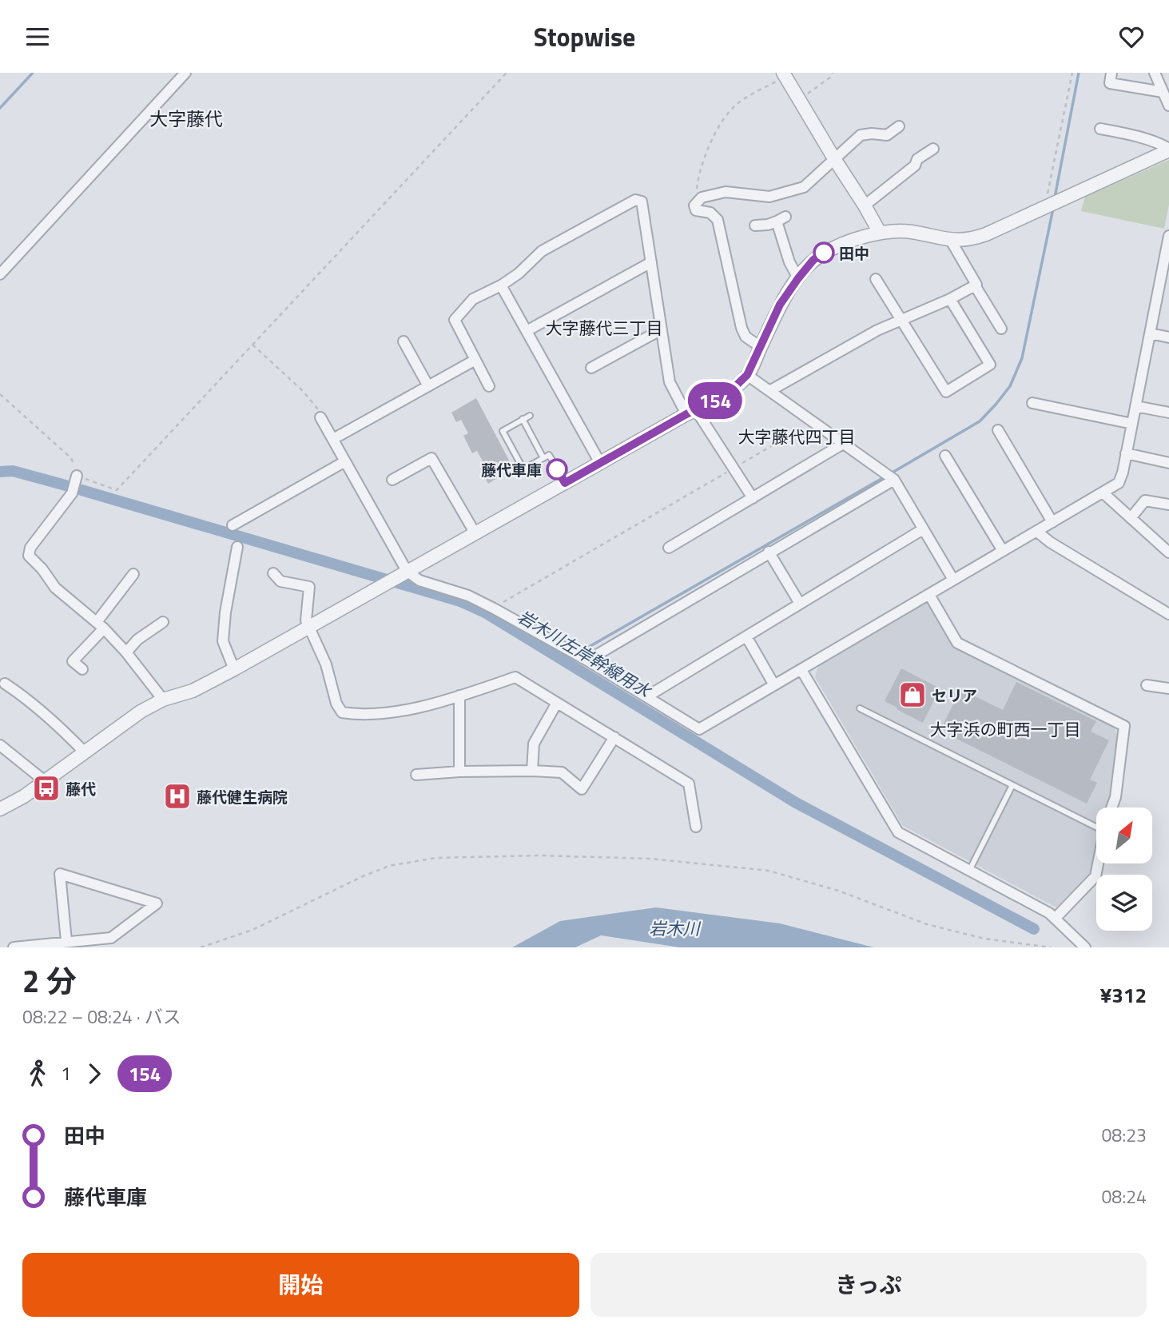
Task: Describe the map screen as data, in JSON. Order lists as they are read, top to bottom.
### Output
{
  "districts": [
    "大字藤代",
    "大字藤代三丁目",
    "大字藤代四丁目",
    "大字浜の町西一丁目"
  ],
  "water": ["岩木川左岸幹線用水", "岩木川"],
  "places": {
    "other": ["田中", "藤代車庫"],
    "shop": ["セリア"],
    "bus stop": ["藤代"],
    "hospital": ["藤代健生病院"]
  },
  "lines": ["bus line 154"],
  "north": "top right",
  "page": {
    "header": "Stopwise",
    "on_map": "154",
    "heading": ["2 分", "08:22 – 08:24 · バス", "¥312"],
    "legs": ["1", "154"],
    "list": [
      {
        "name": "田中",
        "value": "08:23"
      },
      {
        "name": "藤代車庫",
        "value": "08:24"
      }
    ],
    "buttons": ["開始", "きっぷ"]
  }
}
